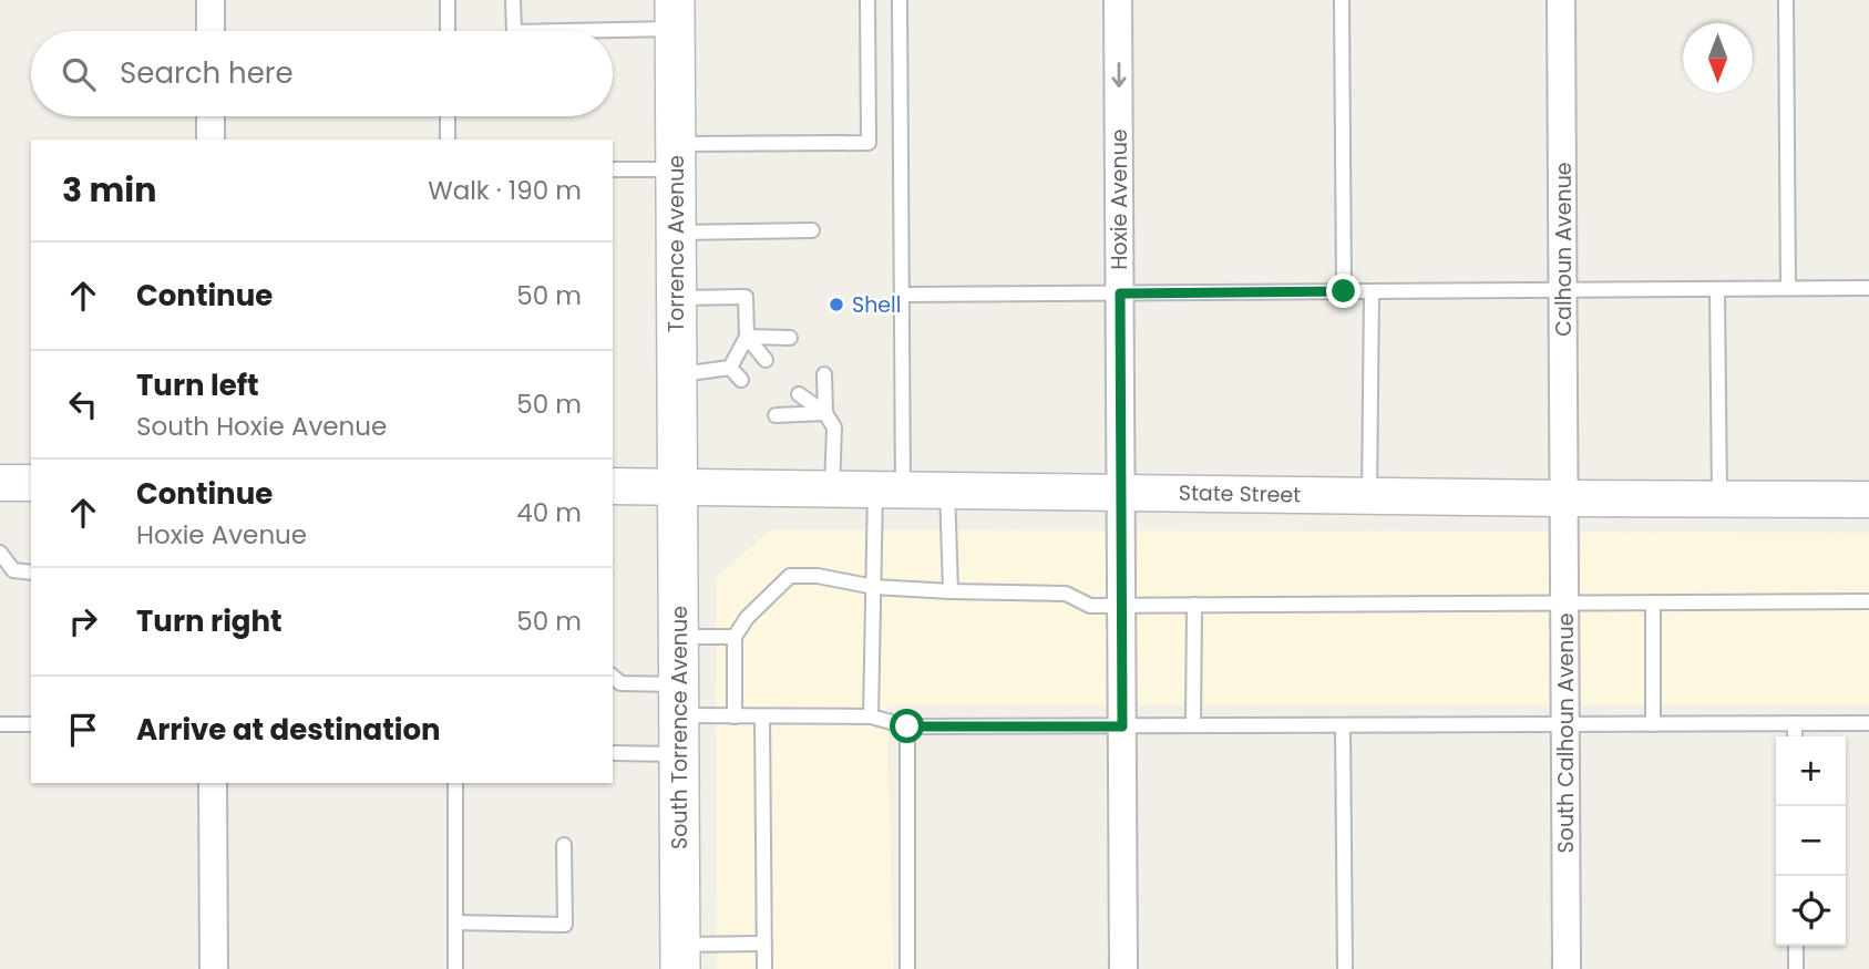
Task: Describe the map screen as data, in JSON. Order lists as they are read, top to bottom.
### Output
{
  "streets": {
    "main road": ["Torrence Avenue", "South Torrence Avenue"],
    "street": [
      "Hoxie Avenue",
      "Calhoun Avenue",
      "State Street",
      "South Calhoun Avenue"
    ]
  },
  "crossings": [
    ["Hoxie Avenue", "State Street"],
    ["Torrence Avenue", "State Street"],
    ["Torrence Avenue", "South Torrence Avenue"],
    ["Calhoun Avenue", "State Street"],
    ["Calhoun Avenue", "South Calhoun Avenue"],
    ["State Street", "South Torrence Avenue"],
    ["State Street", "South Calhoun Avenue"]
  ],
  "places": ["Shell"],
  "north": "bottom",
  "page": {
    "search": "Search here",
    "heading": ["3 min", "Walk · 190 m"],
    "list": [
      ["Continue", "50 m"],
      ["Turn left", "South Hoxie Avenue", "50 m"],
      ["Continue", "Hoxie Avenue", "40 m"],
      ["Turn right", "50 m"],
      "Arrive at destination"
    ],
    "map_buttons": ["+", "−"]
  }
}
